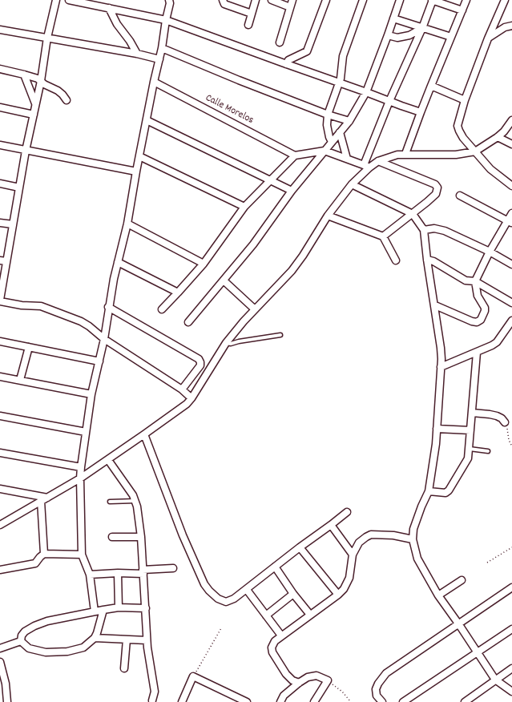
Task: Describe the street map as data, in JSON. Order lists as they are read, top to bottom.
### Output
{
  "streets": {
    "street": ["Calle Morelos"]
  }
}
